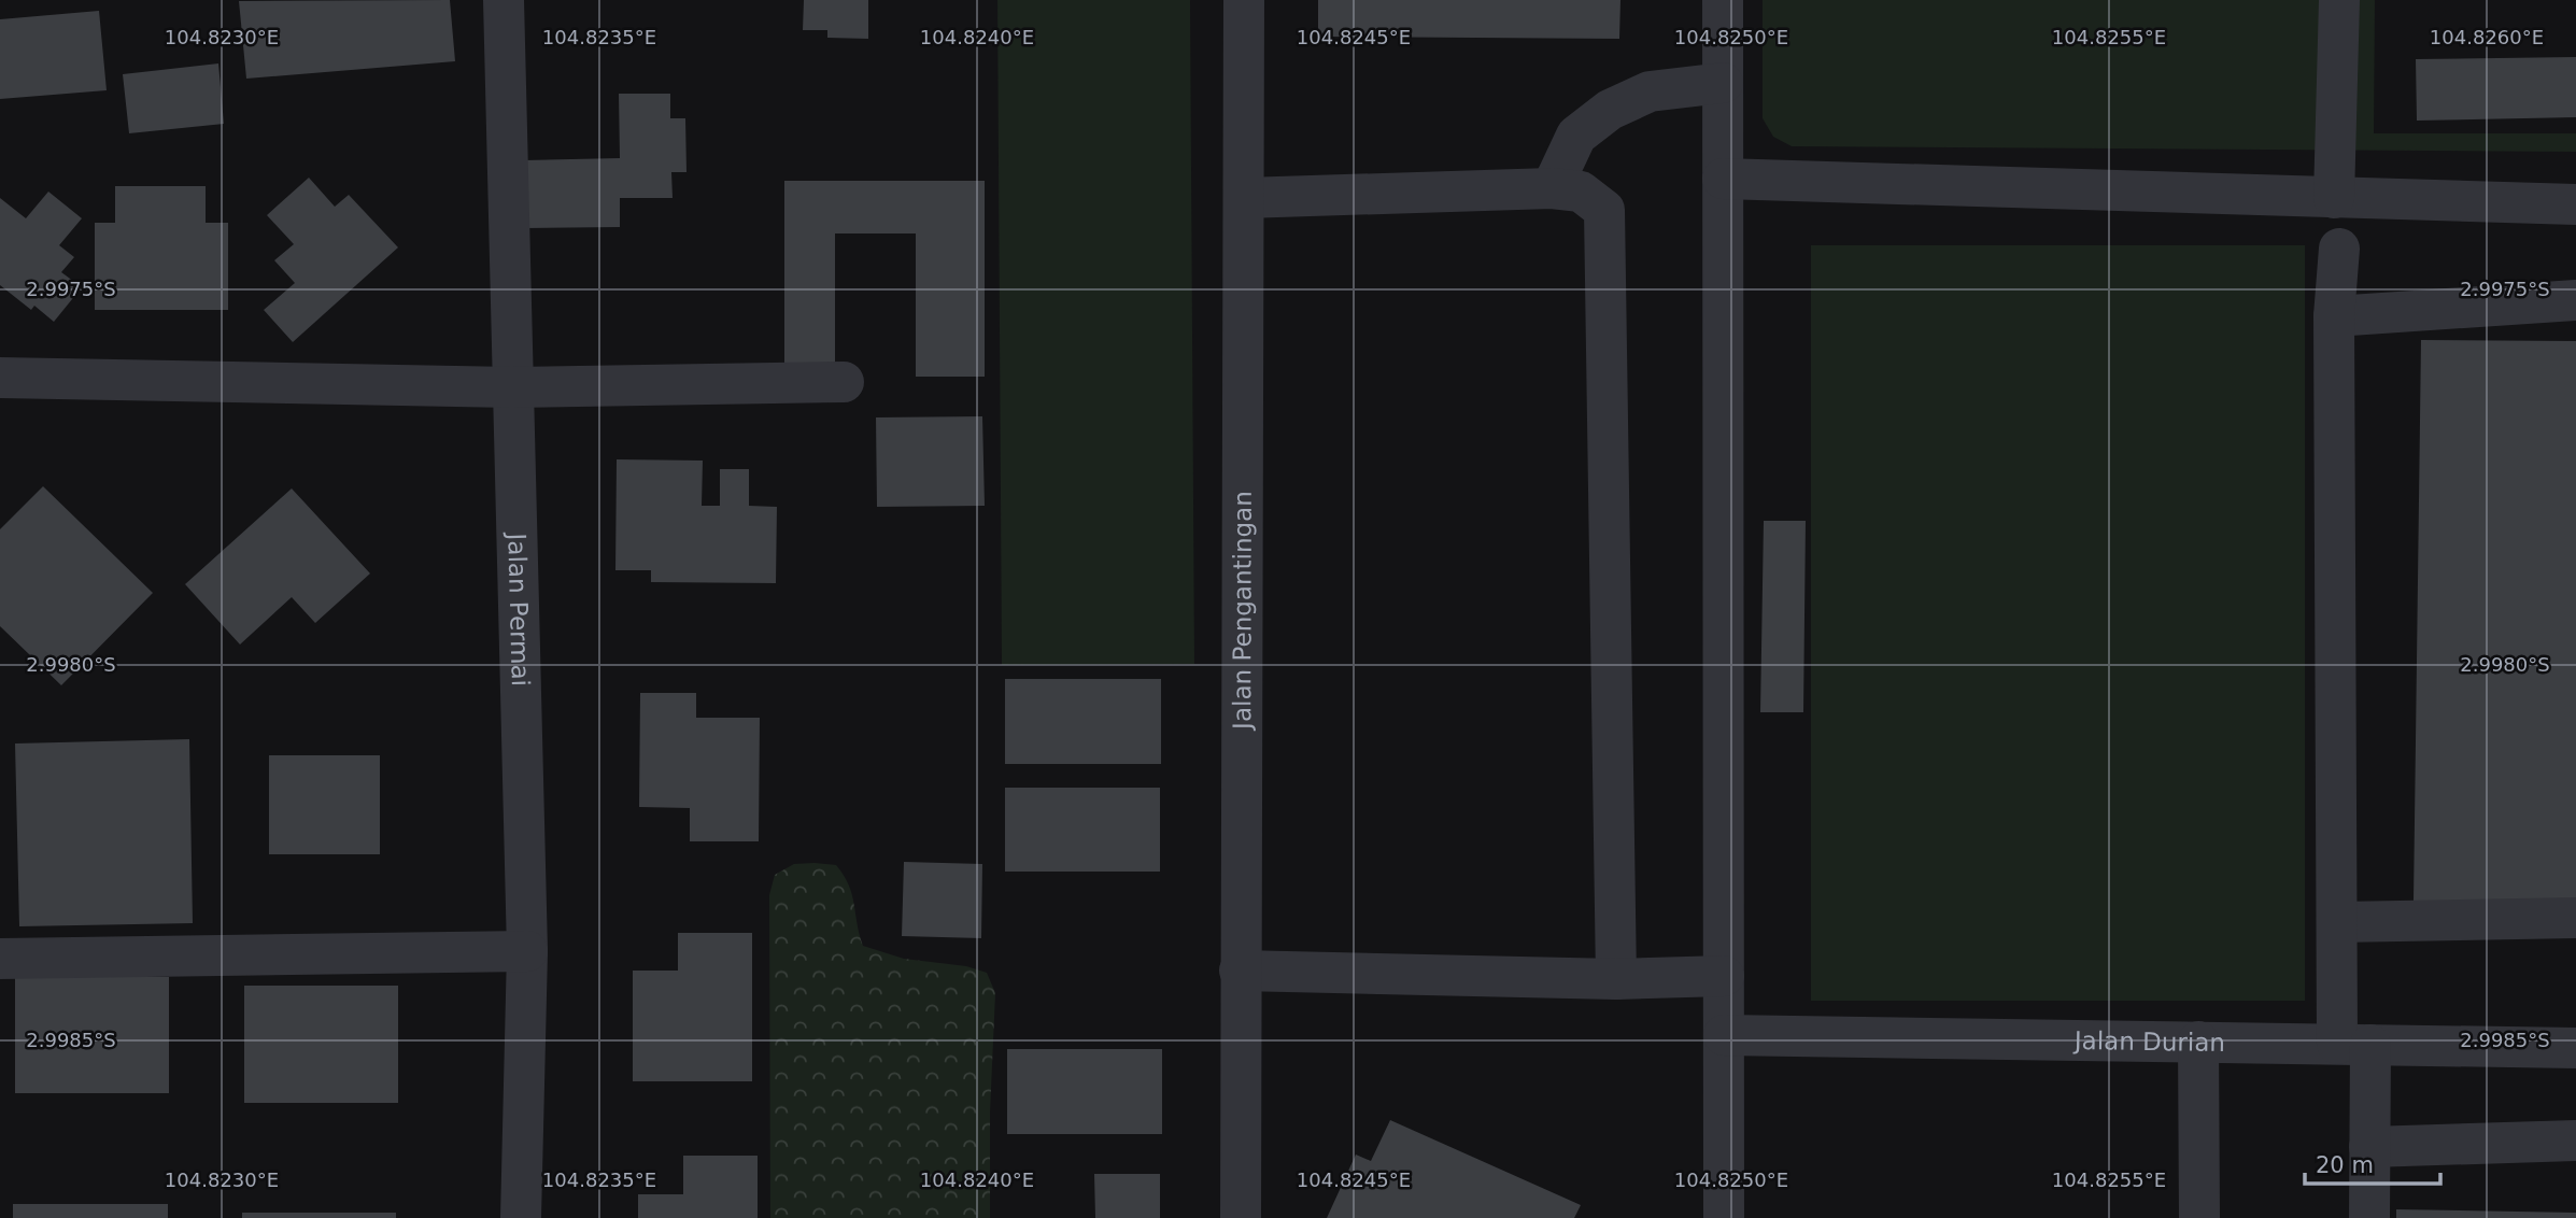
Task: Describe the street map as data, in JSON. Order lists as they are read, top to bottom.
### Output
{
  "streets": {
    "street": ["Jalan Permai", "Jalan Pengantingan", "Jalan Durian"]
  },
  "scale_bar": "20 m",
  "coordinates": [
    "104.8230°E",
    "104.8235°E",
    "104.8240°E",
    "104.8245°E",
    "104.8250°E",
    "104.8255°E",
    "104.8260°E",
    "2.9975°S",
    "2.9980°S",
    "2.9985°S"
  ]
}
